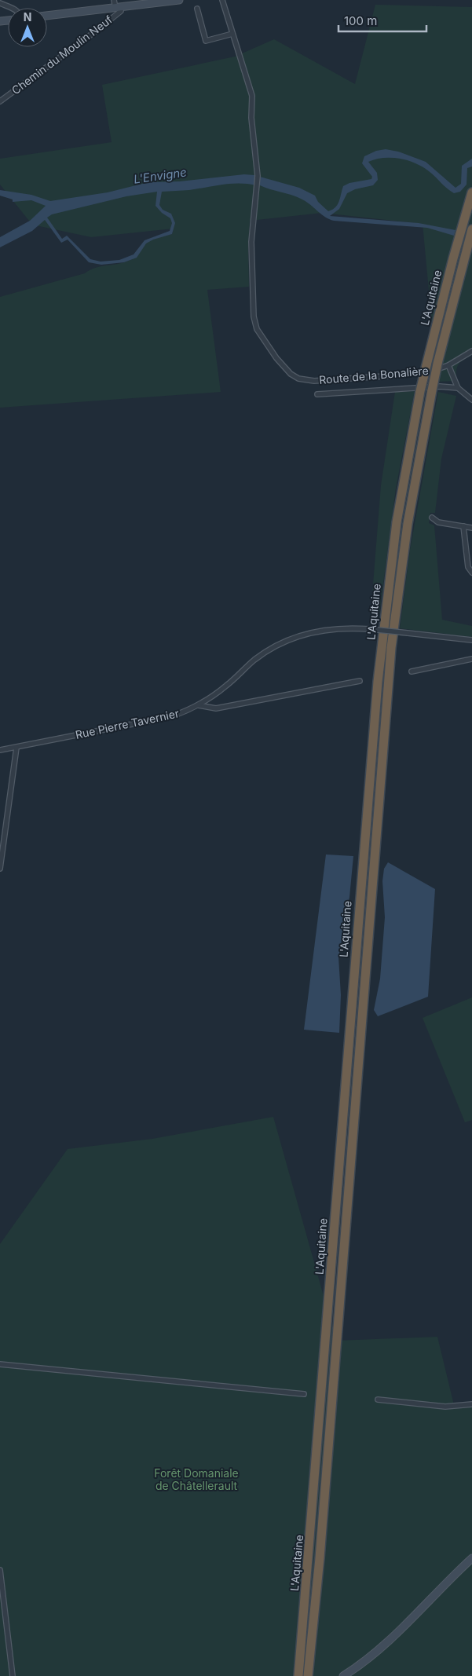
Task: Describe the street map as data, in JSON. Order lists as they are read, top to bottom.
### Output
{
  "streets": {
    "highway": ["L'Aquitaine"],
    "street": ["Chemin du Moulin Neuf", "Route de la Bonalière", "Rue Pierre Tavernier"]
  },
  "water": ["L'Envigne"],
  "parks": ["Forêt Domaniale de Châtellerault"],
  "scale_bar": "100 m",
  "north": "top"
}
